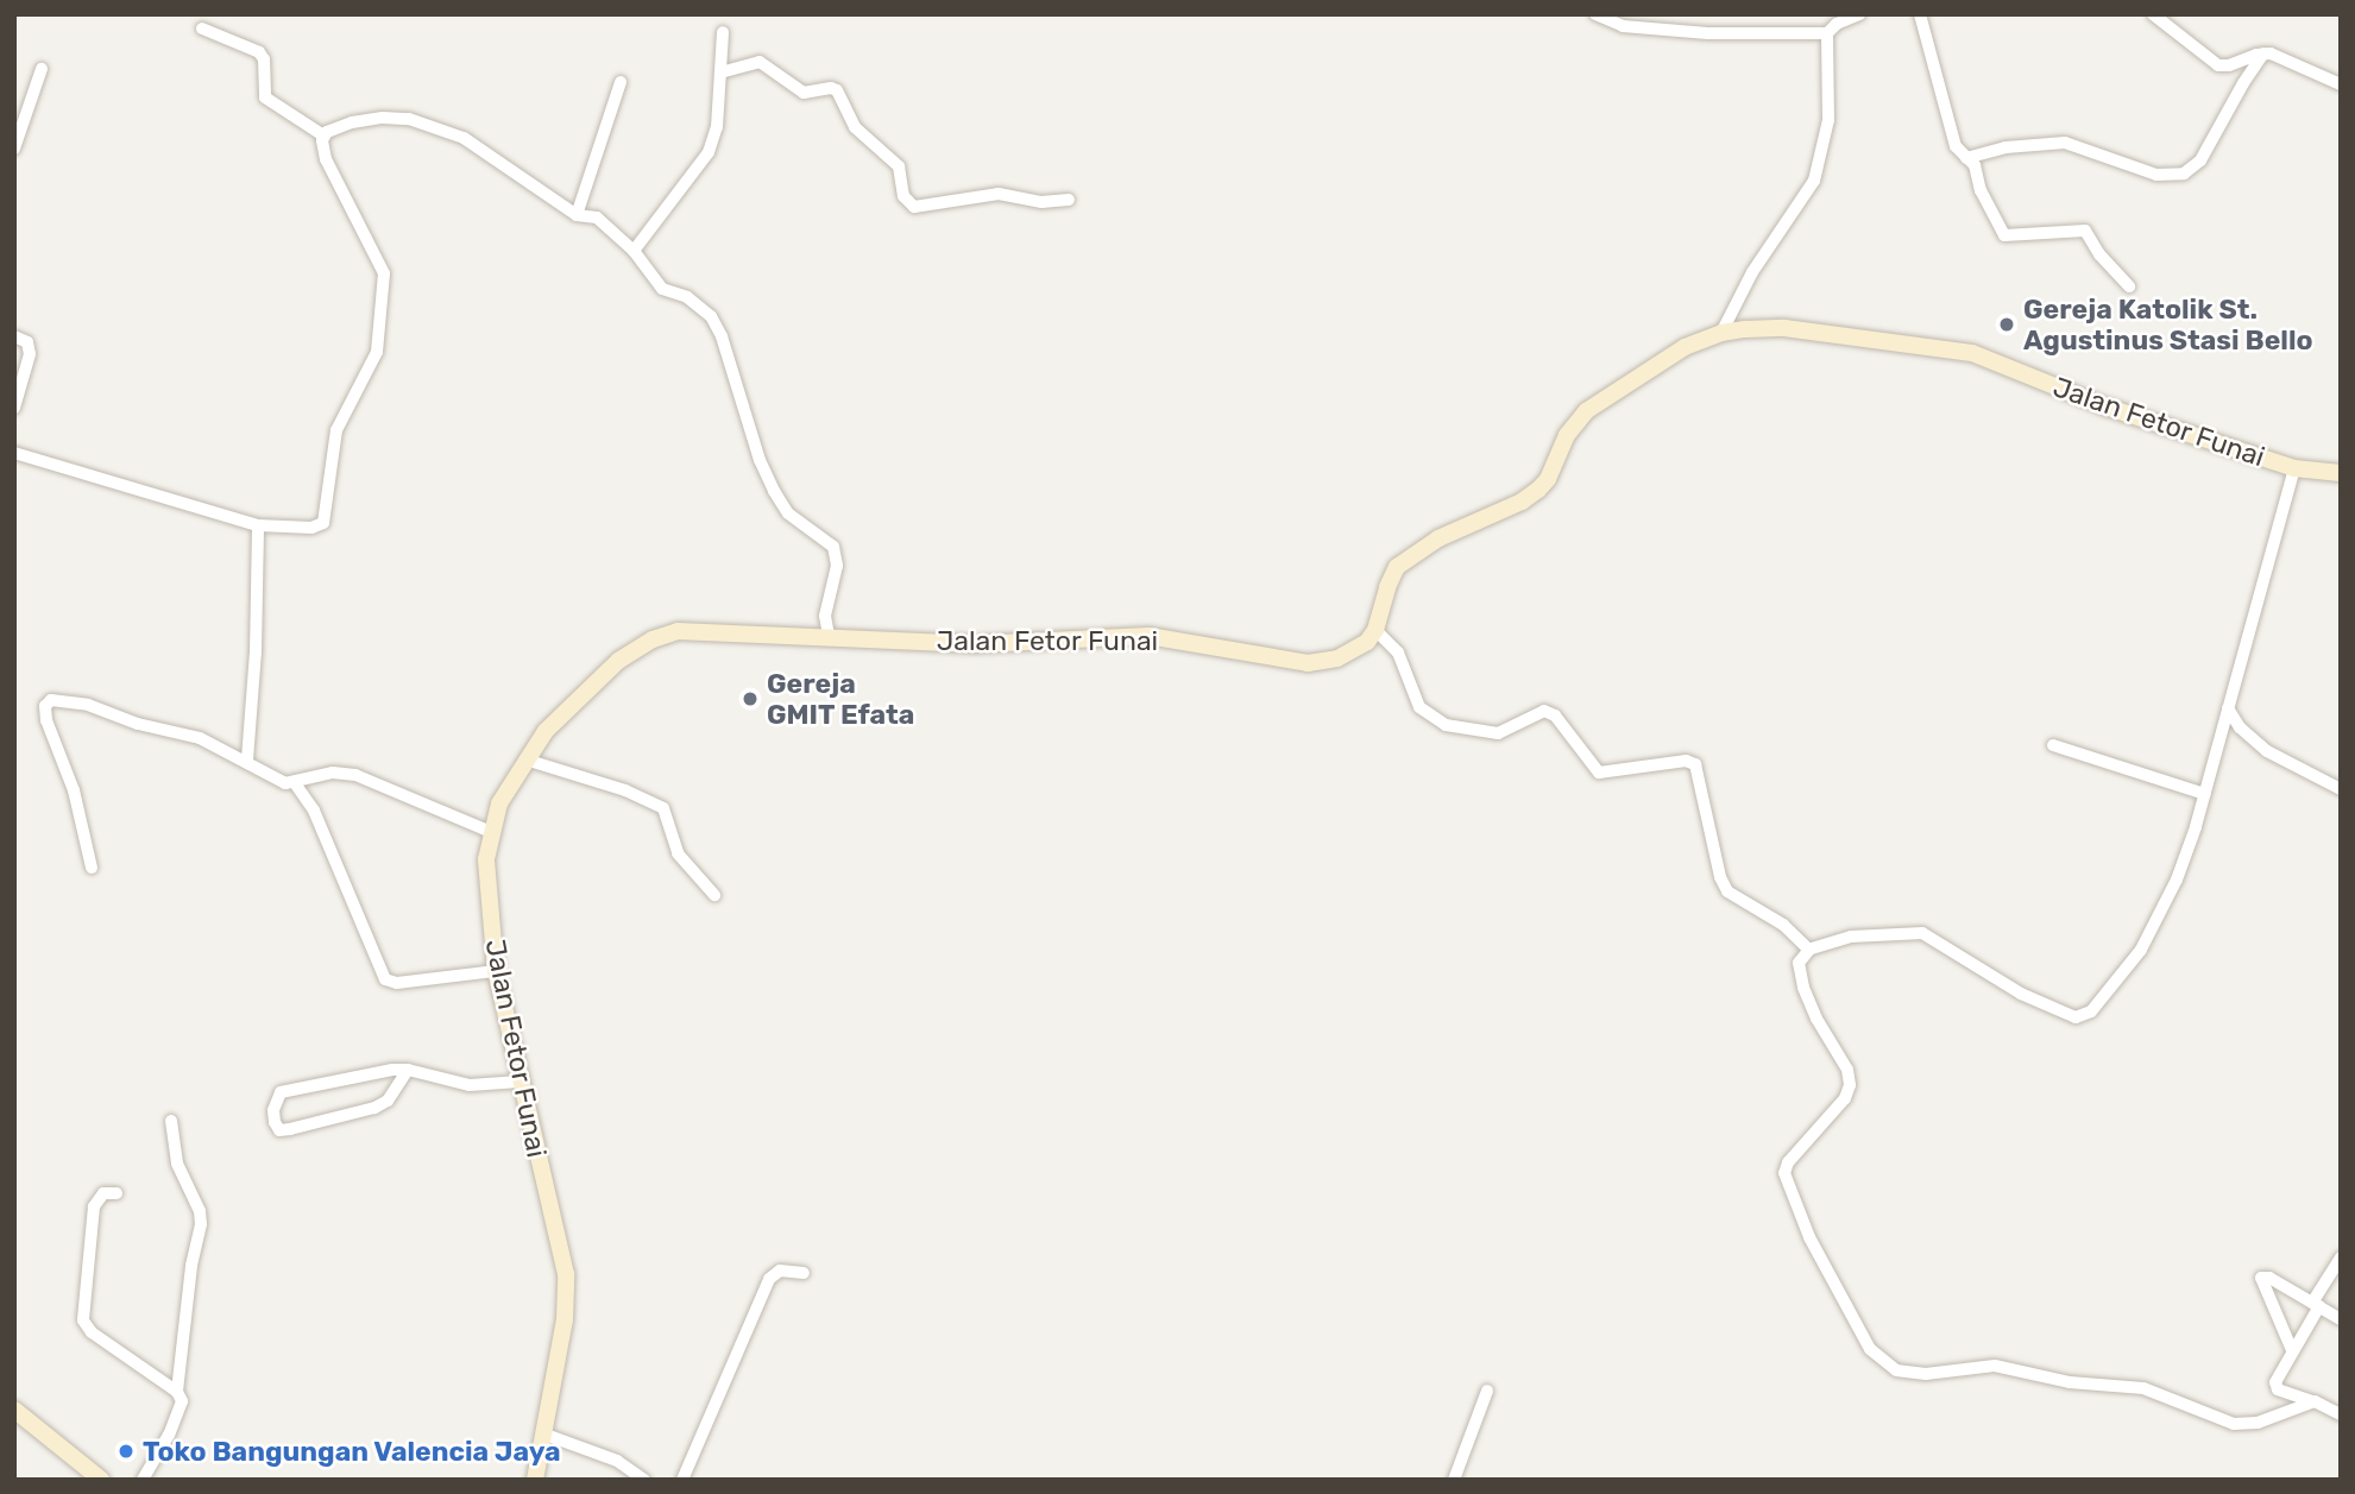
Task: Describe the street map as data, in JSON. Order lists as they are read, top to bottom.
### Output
{
  "streets": {
    "street": ["Jalan Fetor Funai"]
  },
  "places": ["Gereja Katolik St. Agustinus Stasi Bello", "Gereja GMIT Efata", "Toko Bangungan Valencia Jaya"]
}
